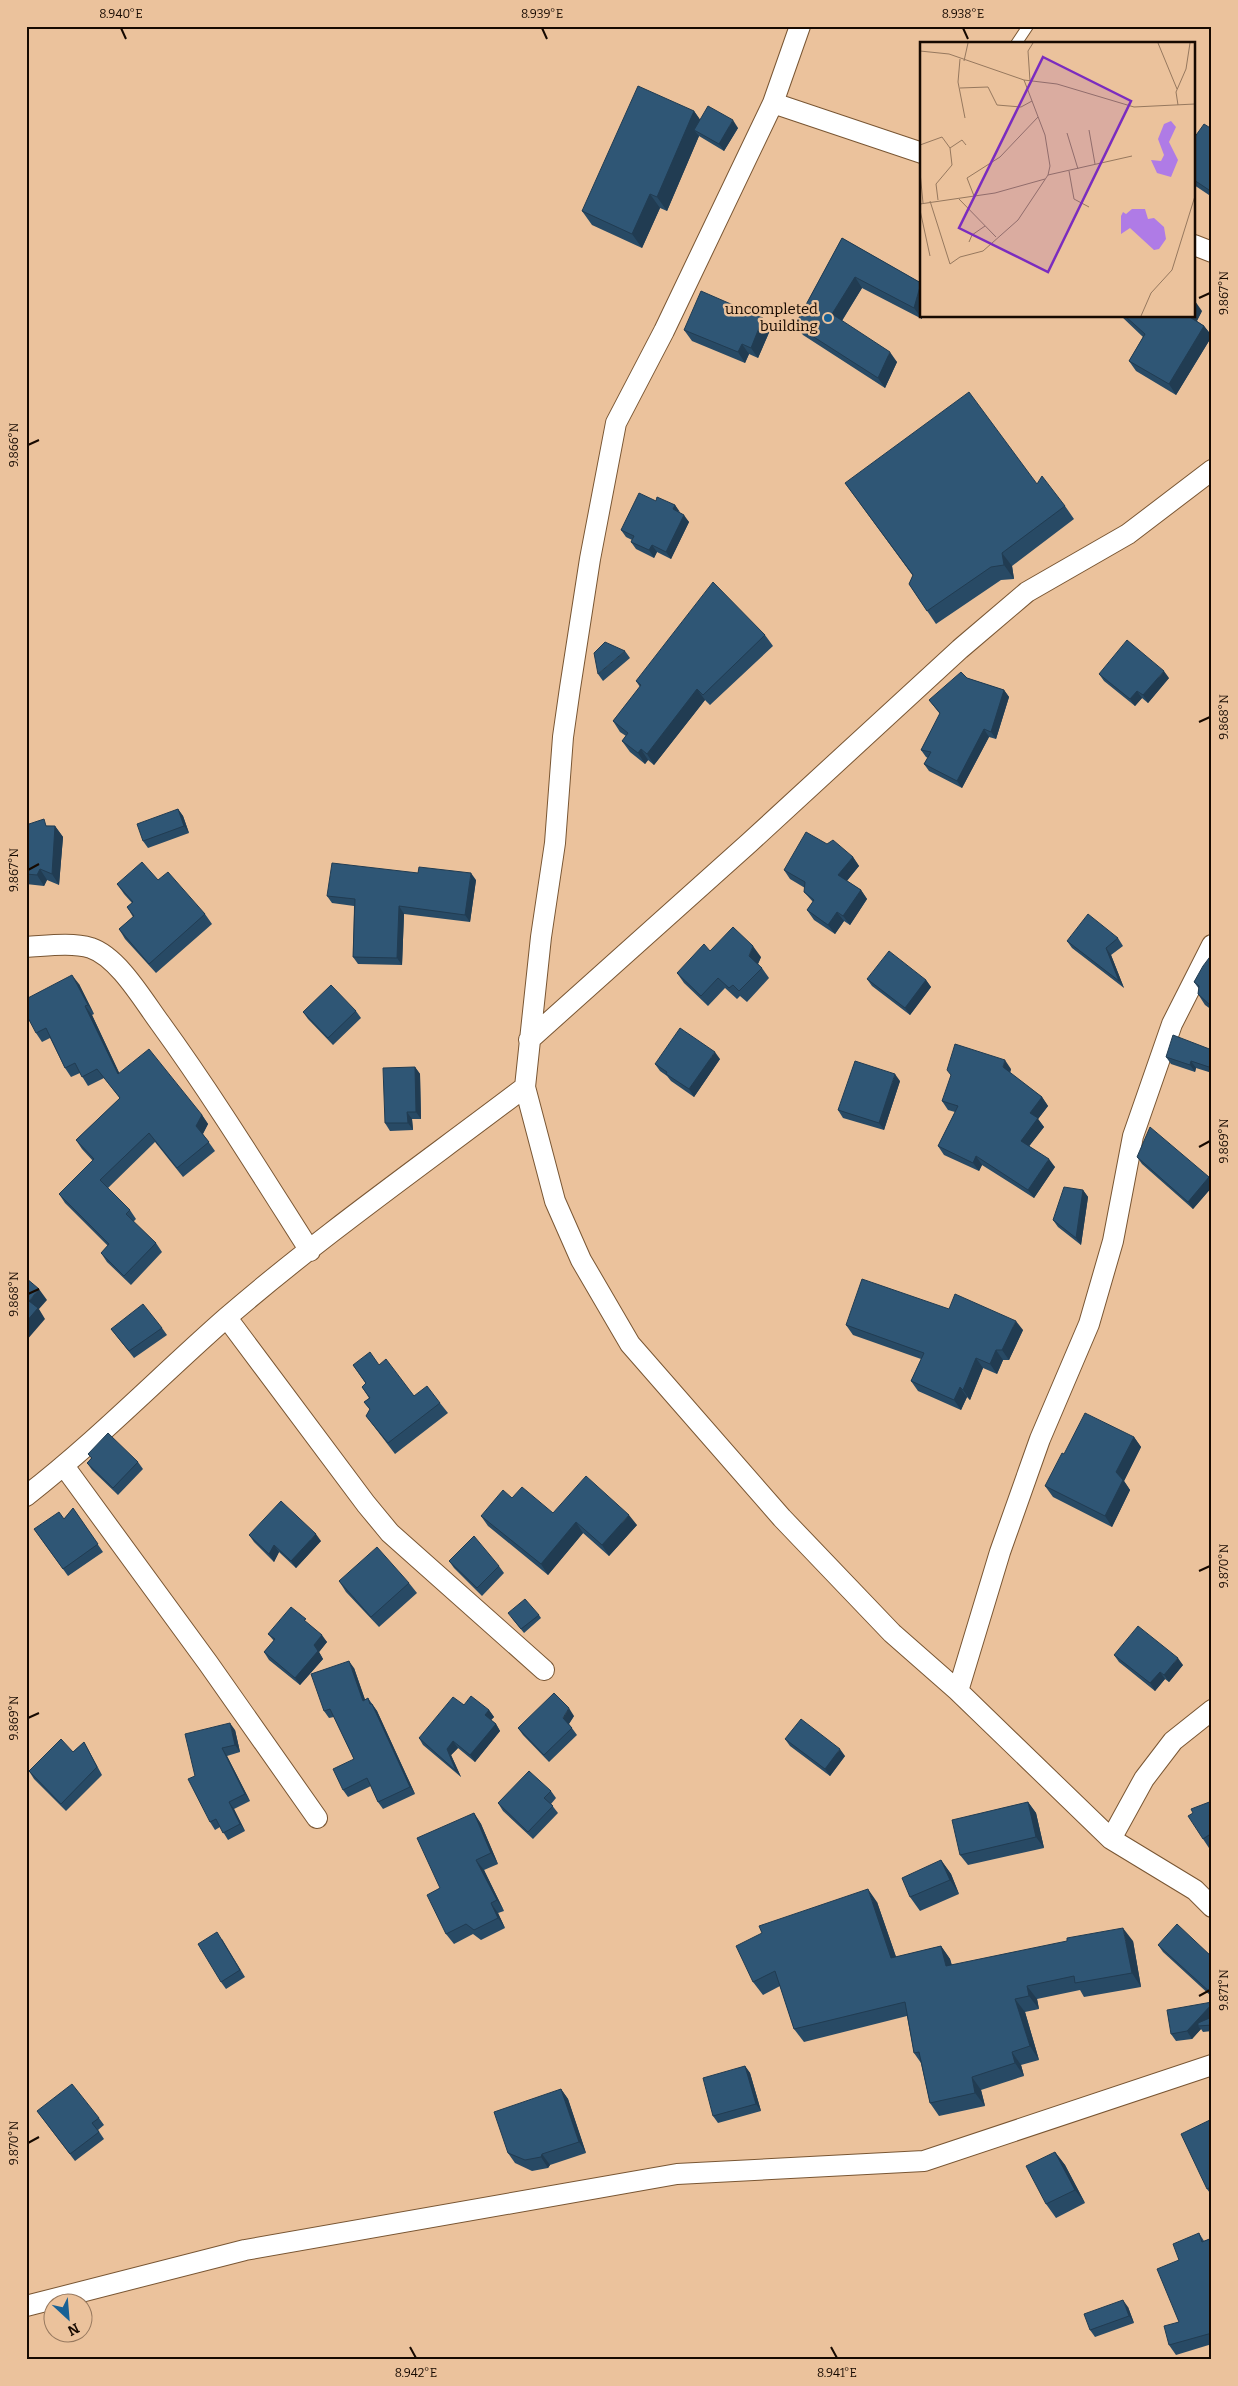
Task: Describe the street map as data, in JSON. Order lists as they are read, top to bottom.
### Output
{
  "places": ["uncompleted building"],
  "north": "bottom right",
  "coordinates": [
    "8.940°E",
    "8.939°E",
    "8.938°E",
    "9.867°N",
    "9.866°N",
    "9.868°N",
    "9.869°N",
    "9.870°N",
    "9.871°N",
    "8.942°E",
    "8.941°E"
  ]
}
